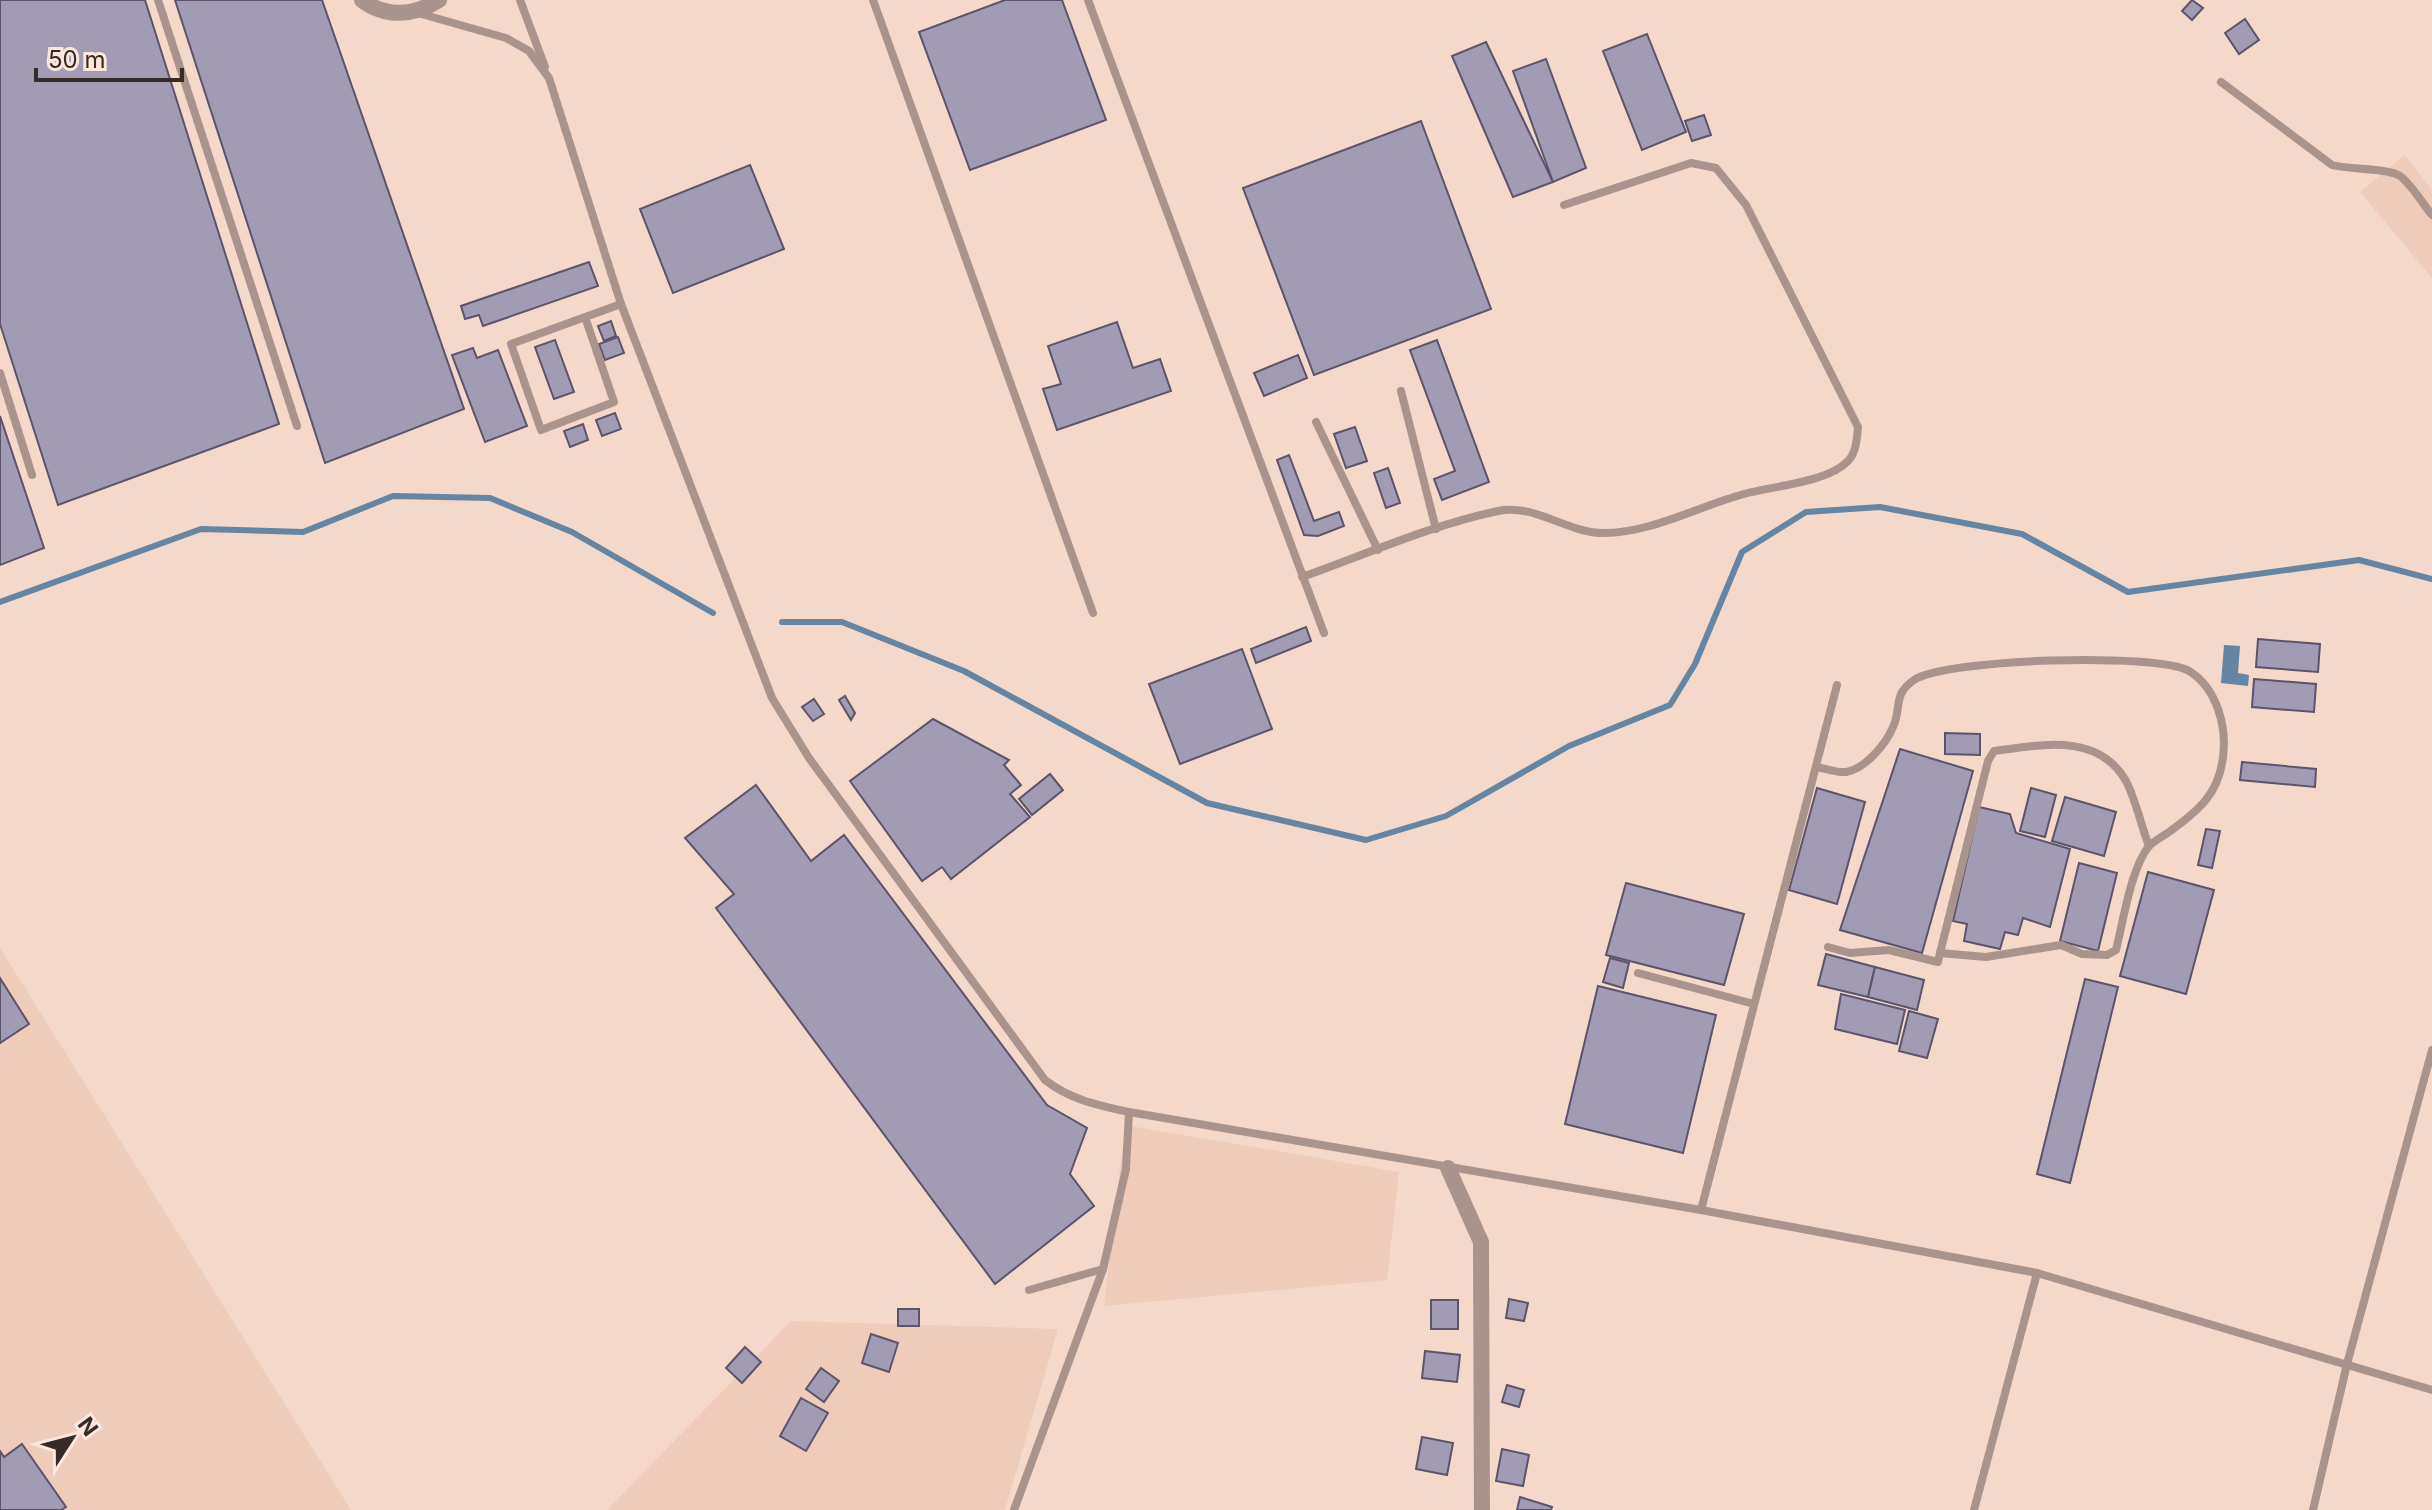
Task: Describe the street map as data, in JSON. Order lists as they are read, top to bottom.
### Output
{
  "scale_bar": "50 m",
  "north": "top right"
}
